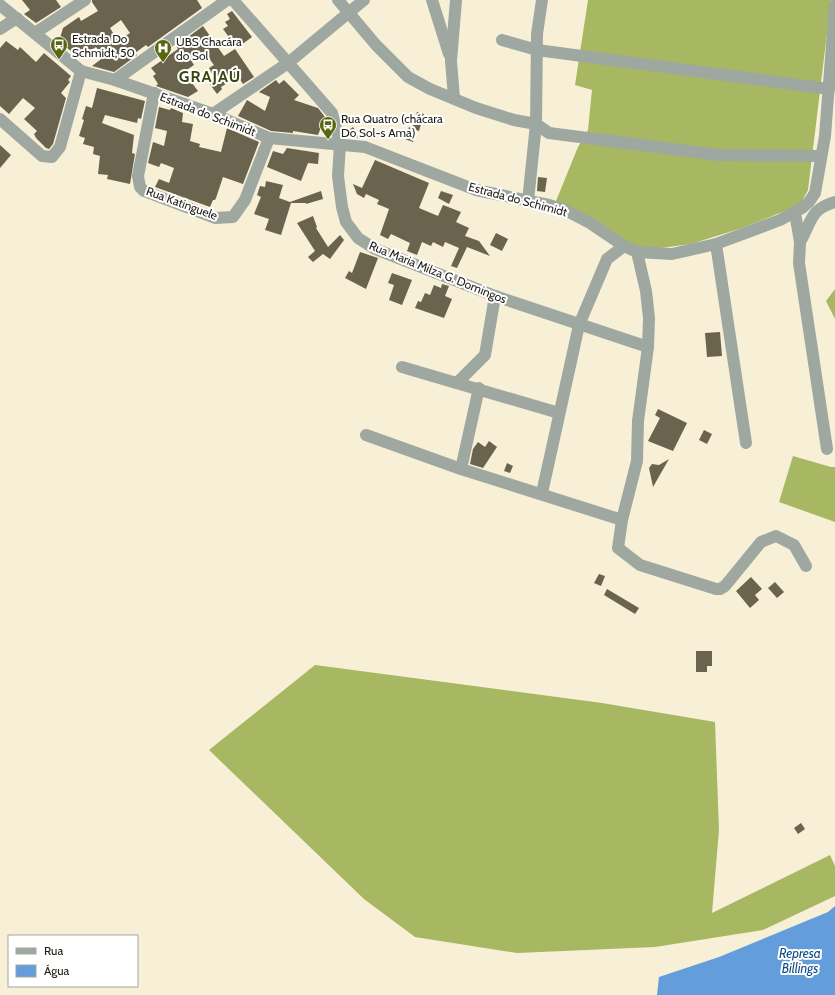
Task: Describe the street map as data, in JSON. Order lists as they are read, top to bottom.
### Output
{
  "streets": {
    "street": ["Estrada do Schimidt", "Rua Katinguele", "Rua Maria Milza G. Domingos"]
  },
  "crossings": [
    ["Estrada do Schimidt", "Rua Katinguele"],
    ["Estrada do Schimidt", "Rua Maria Milza G. Domingos"]
  ],
  "districts": ["GRAJAÚ"],
  "water": ["Represa Billings"],
  "places": {
    "bus stop": ["Estrada Do Schmidt, 50", "Rua Quatro (chácara Do Sol-s Ama)"],
    "hospital": ["UBS Chacára do Sol"]
  },
  "legend": ["Rua", "Água"]
}
